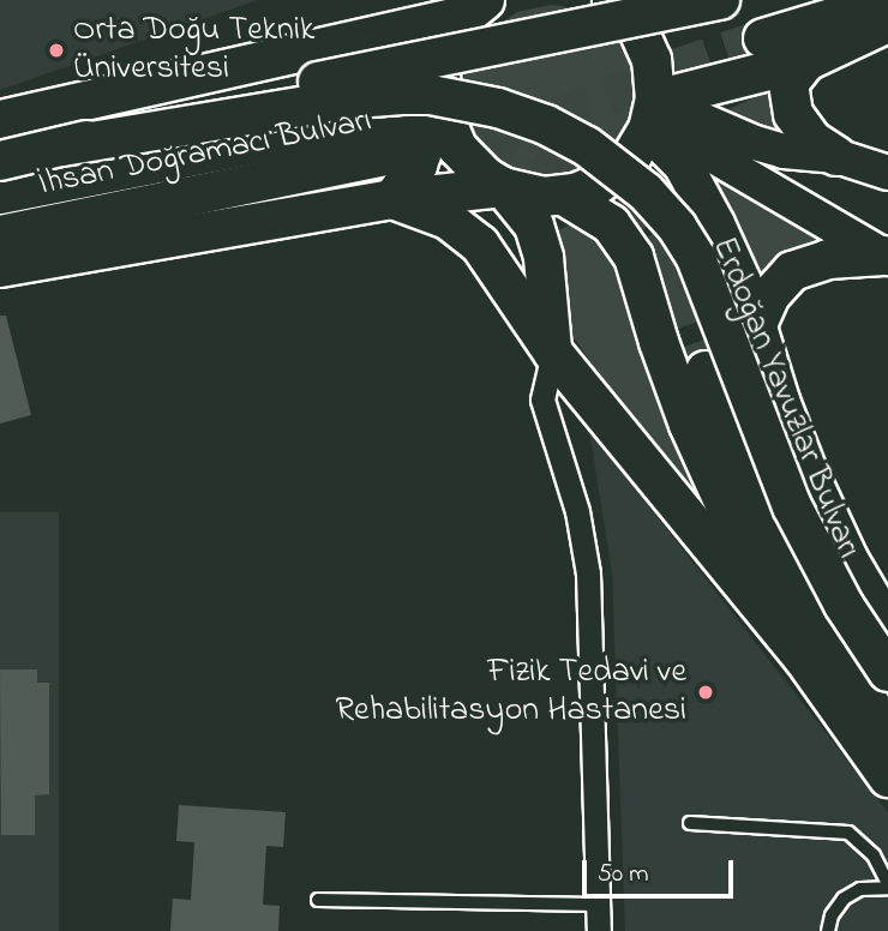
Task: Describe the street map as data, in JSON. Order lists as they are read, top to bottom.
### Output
{
  "streets": {
    "main road": ["İhsan Doğramacı Bulvarı", "Erdoğan Yavuzlar Bulvarı"]
  },
  "places": ["Orta Doğu Teknik Üniversitesi", "Fizik Tedavi ve Rehabilitasyon Hastanesi"],
  "scale_bar": "50 m"
}
